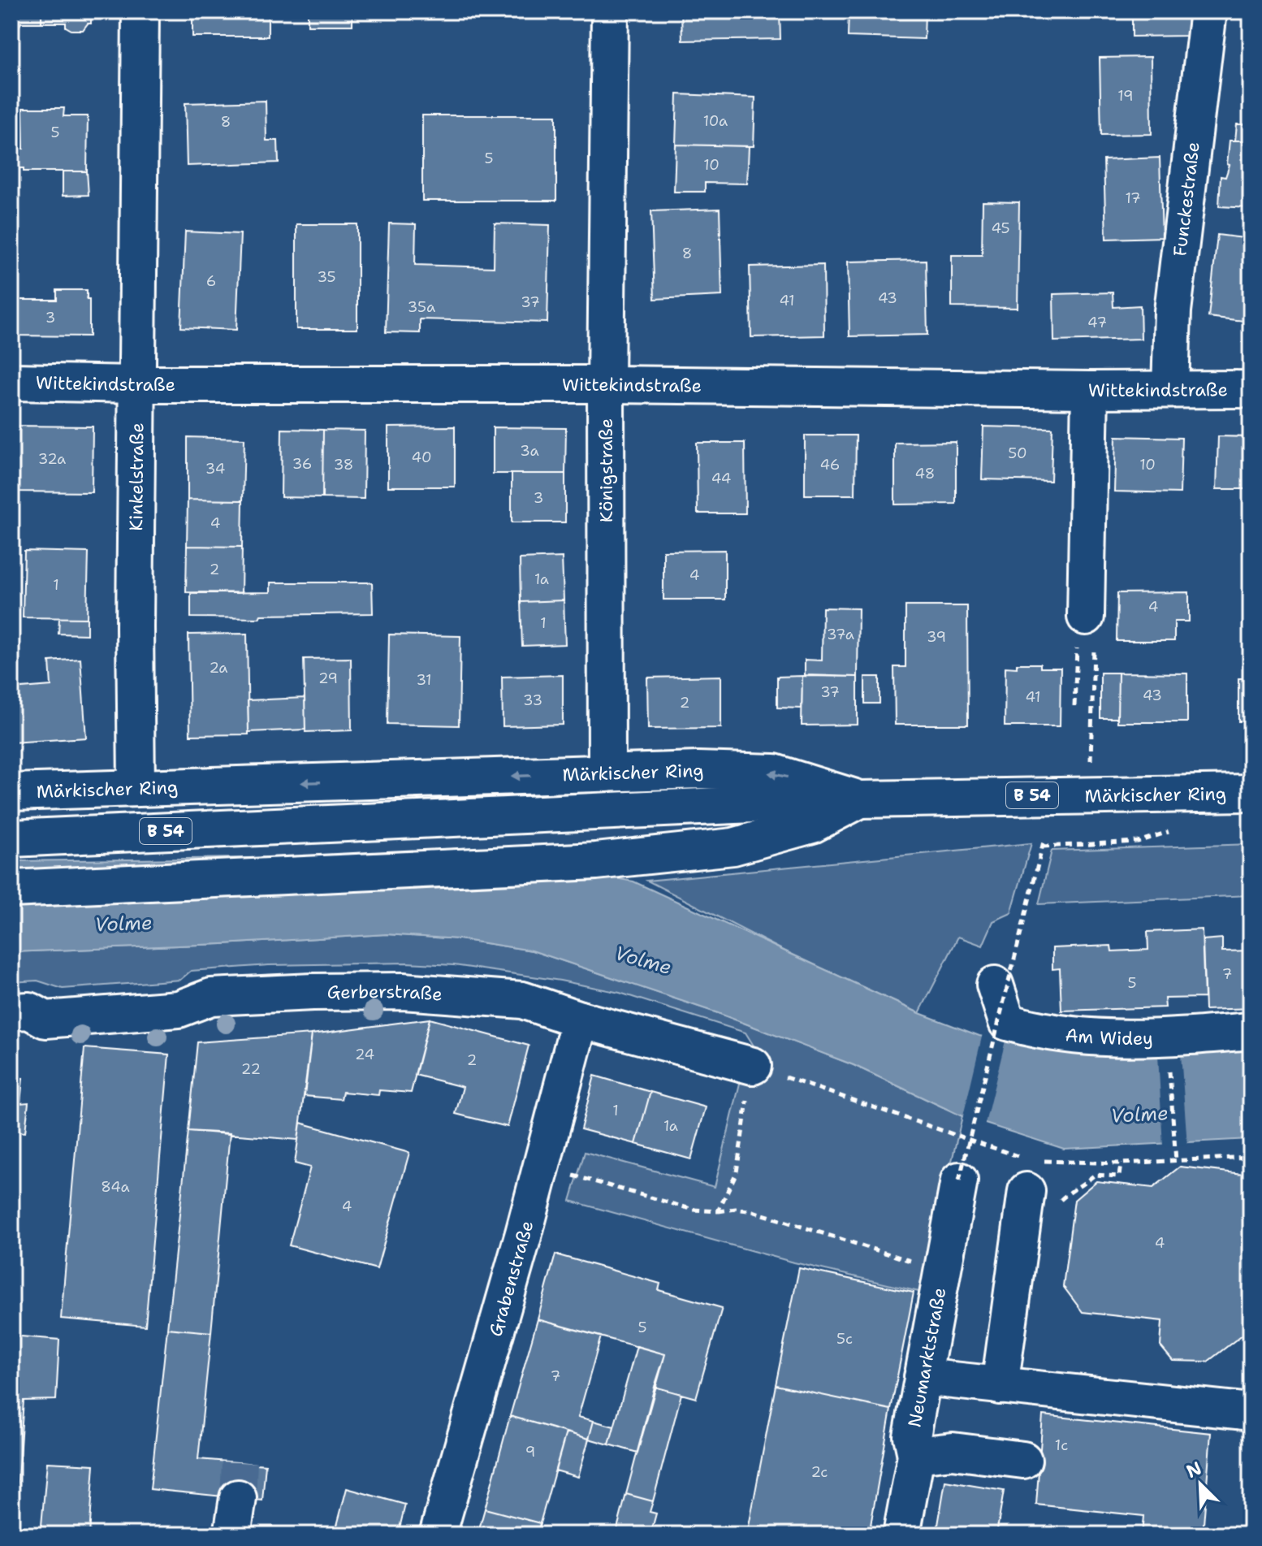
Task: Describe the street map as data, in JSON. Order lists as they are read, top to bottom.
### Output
{
  "streets": {
    "street": [
      "Funckestraße",
      "Wittekindstraße",
      "Königstraße",
      "Kinkelstraße",
      "Märkischer Ring",
      "B 54",
      "Gerberstraße",
      "Am Widey",
      "Grabenstraße",
      "Neumarktstraße"
    ]
  },
  "crossings": [
    ["Funckestraße", "Wittekindstraße"],
    ["Wittekindstraße", "Königstraße"],
    ["Wittekindstraße", "Kinkelstraße"],
    ["Königstraße", "Märkischer Ring"],
    ["Kinkelstraße", "Märkischer Ring"],
    ["Märkischer Ring", "B 54"],
    ["Gerberstraße", "Grabenstraße"]
  ],
  "water": ["Volme"],
  "house_numbers": [
    "19",
    "10a",
    "8",
    "5",
    "5",
    "10",
    "17",
    "45",
    "8",
    "35",
    "6",
    "43",
    "41",
    "37",
    "35a",
    "3",
    "47",
    "3a",
    "50",
    "40",
    "32a",
    "36",
    "38",
    "46",
    "10",
    "34",
    "48",
    "44",
    "3",
    "4",
    "2",
    "4",
    "1a",
    "1",
    "4",
    "1",
    "37a",
    "39",
    "2a",
    "29",
    "31",
    "37",
    "43",
    "41",
    "33",
    "2",
    "7",
    "5",
    "24",
    "2",
    "22",
    "1",
    "1a",
    "84a",
    "4",
    "4",
    "5",
    "5c",
    "7",
    "1c",
    "9",
    "2c"
  ],
  "north": "top left"
}
